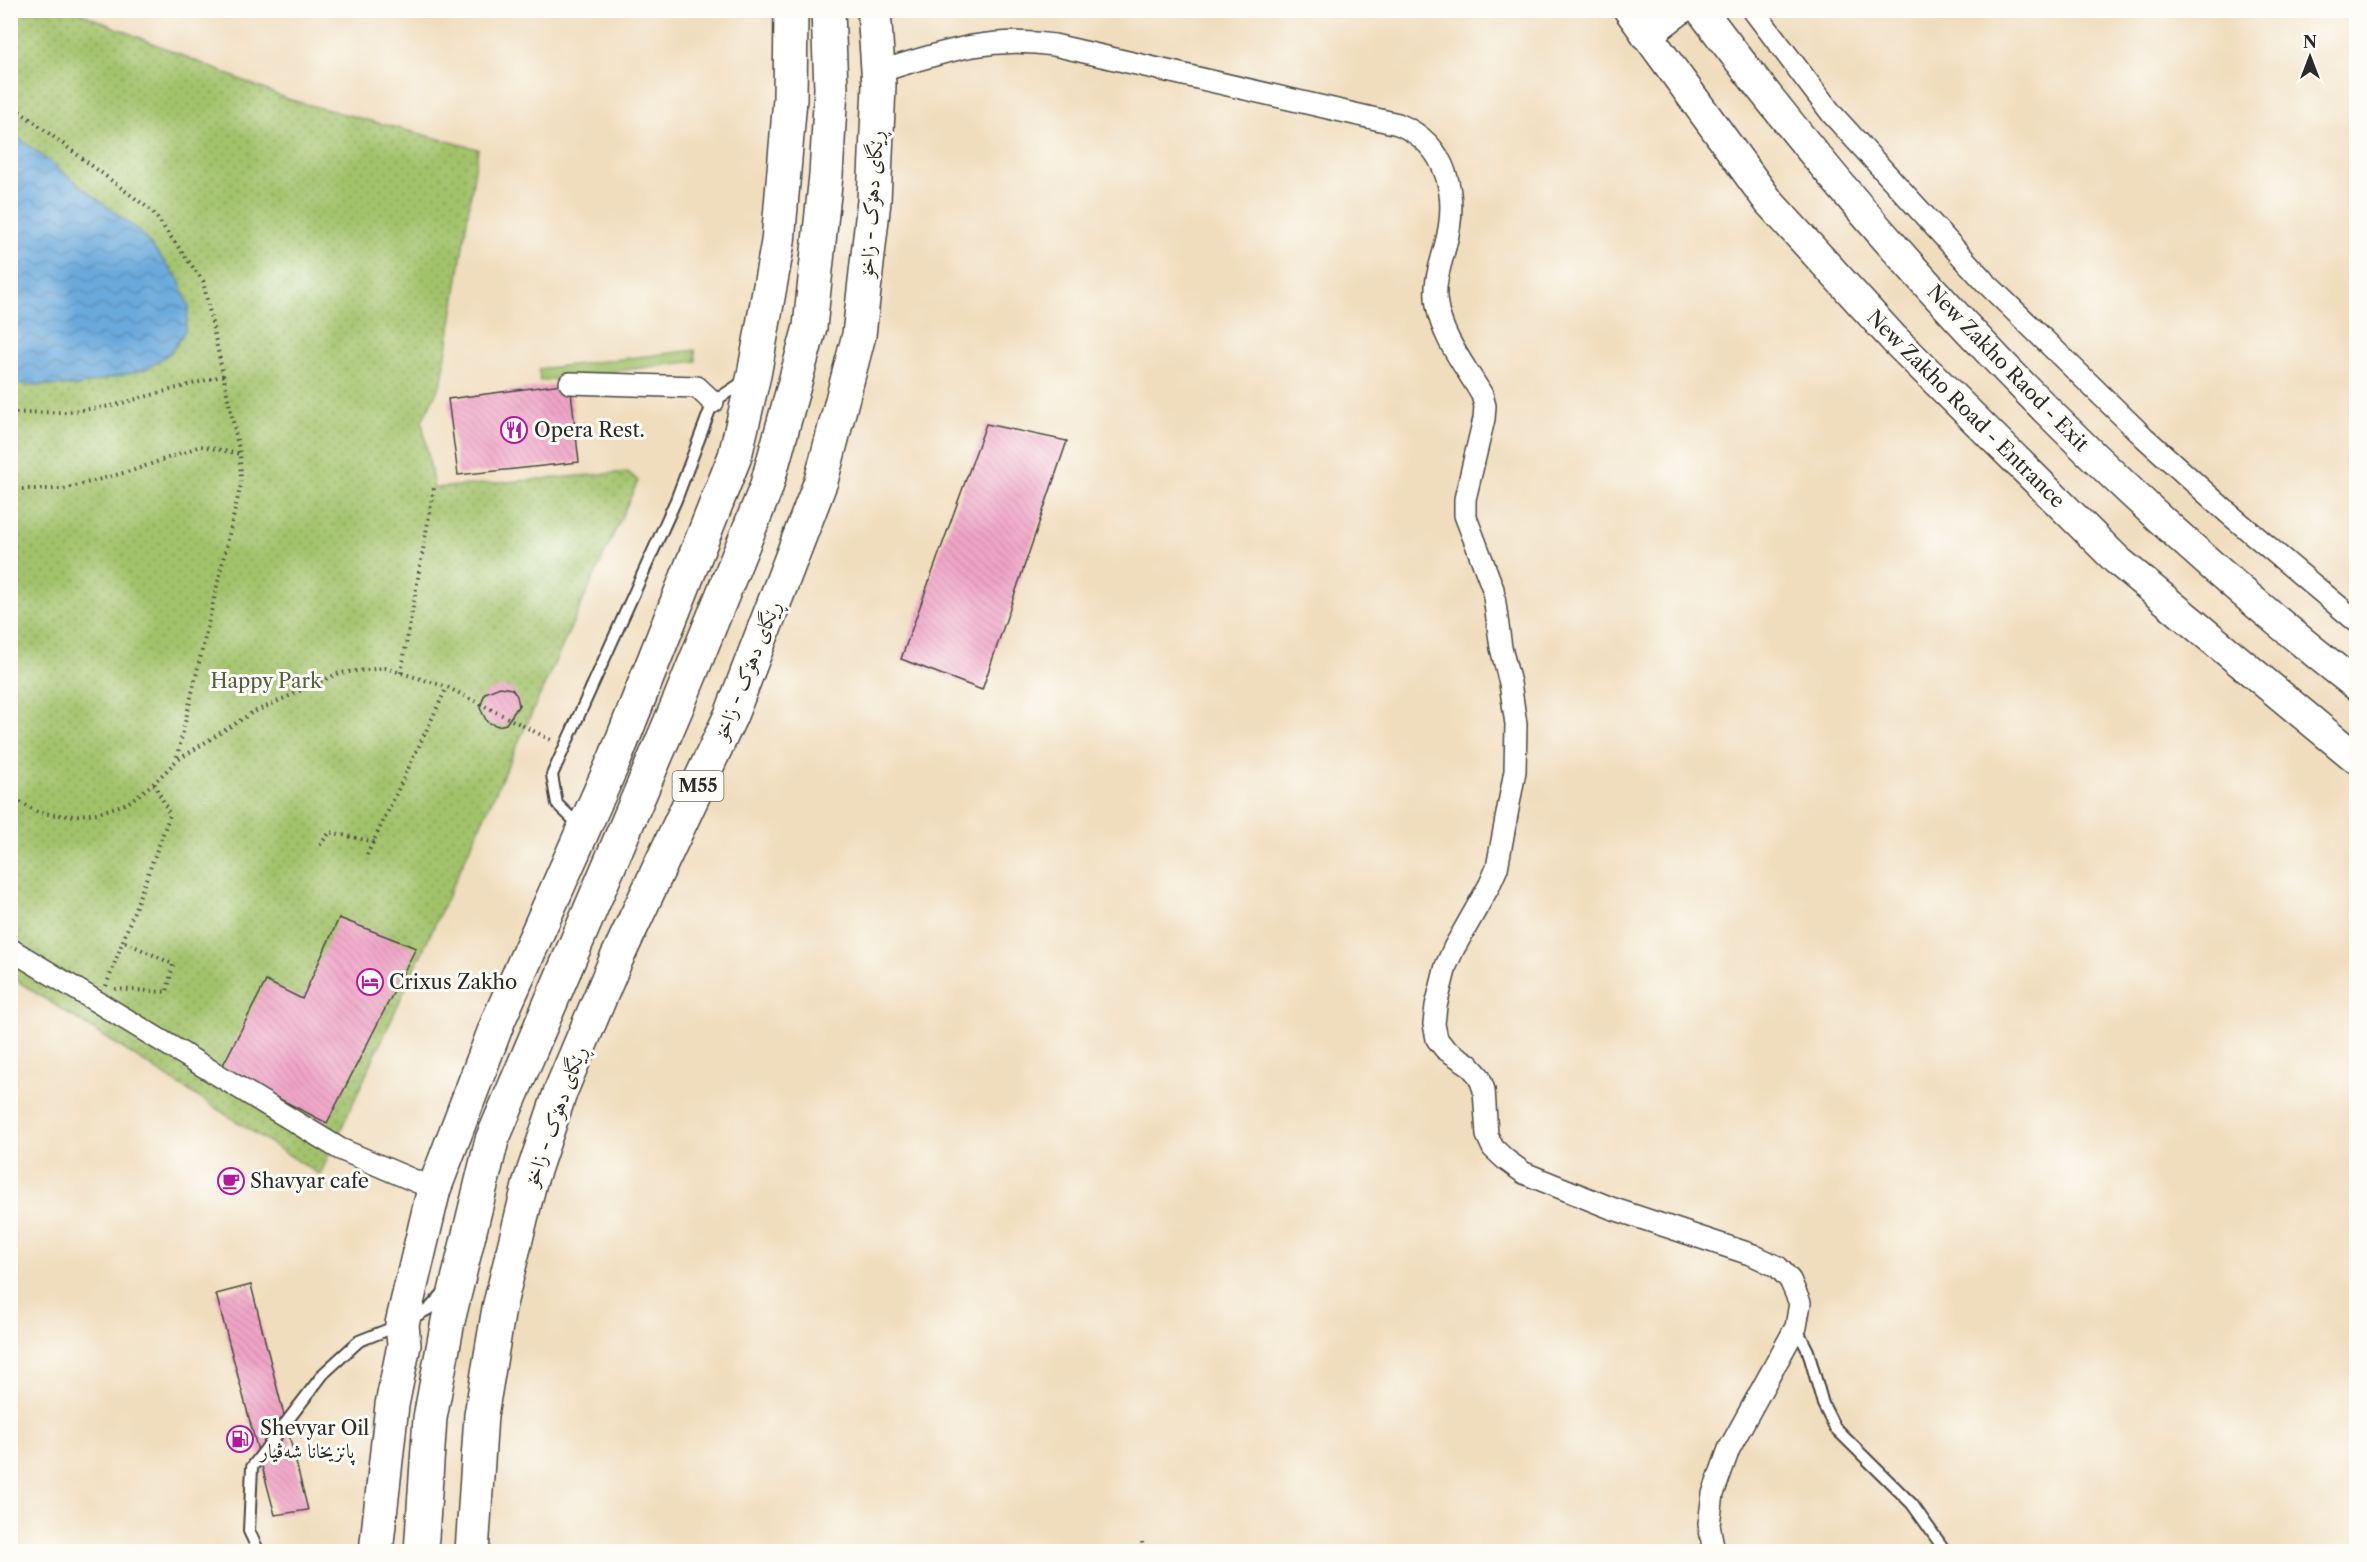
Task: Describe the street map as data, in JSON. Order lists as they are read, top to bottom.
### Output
{
  "streets": {
    "highway": ["ڕێگای دهۆک - زاخۆ", "M55"],
    "main road": ["New Zakho Raod - Exit", "New Zakho Road - Entrance"]
  },
  "parks": ["Happy Park"],
  "places": {
    "restaurant": ["Opera Rest."],
    "hotel": ["Crixus Zakho"],
    "cafe": ["Shavyar cafe"],
    "fuel station": ["Shevyar Oil پانزيخانا شەڤيار"]
  },
  "north": "top"
}
